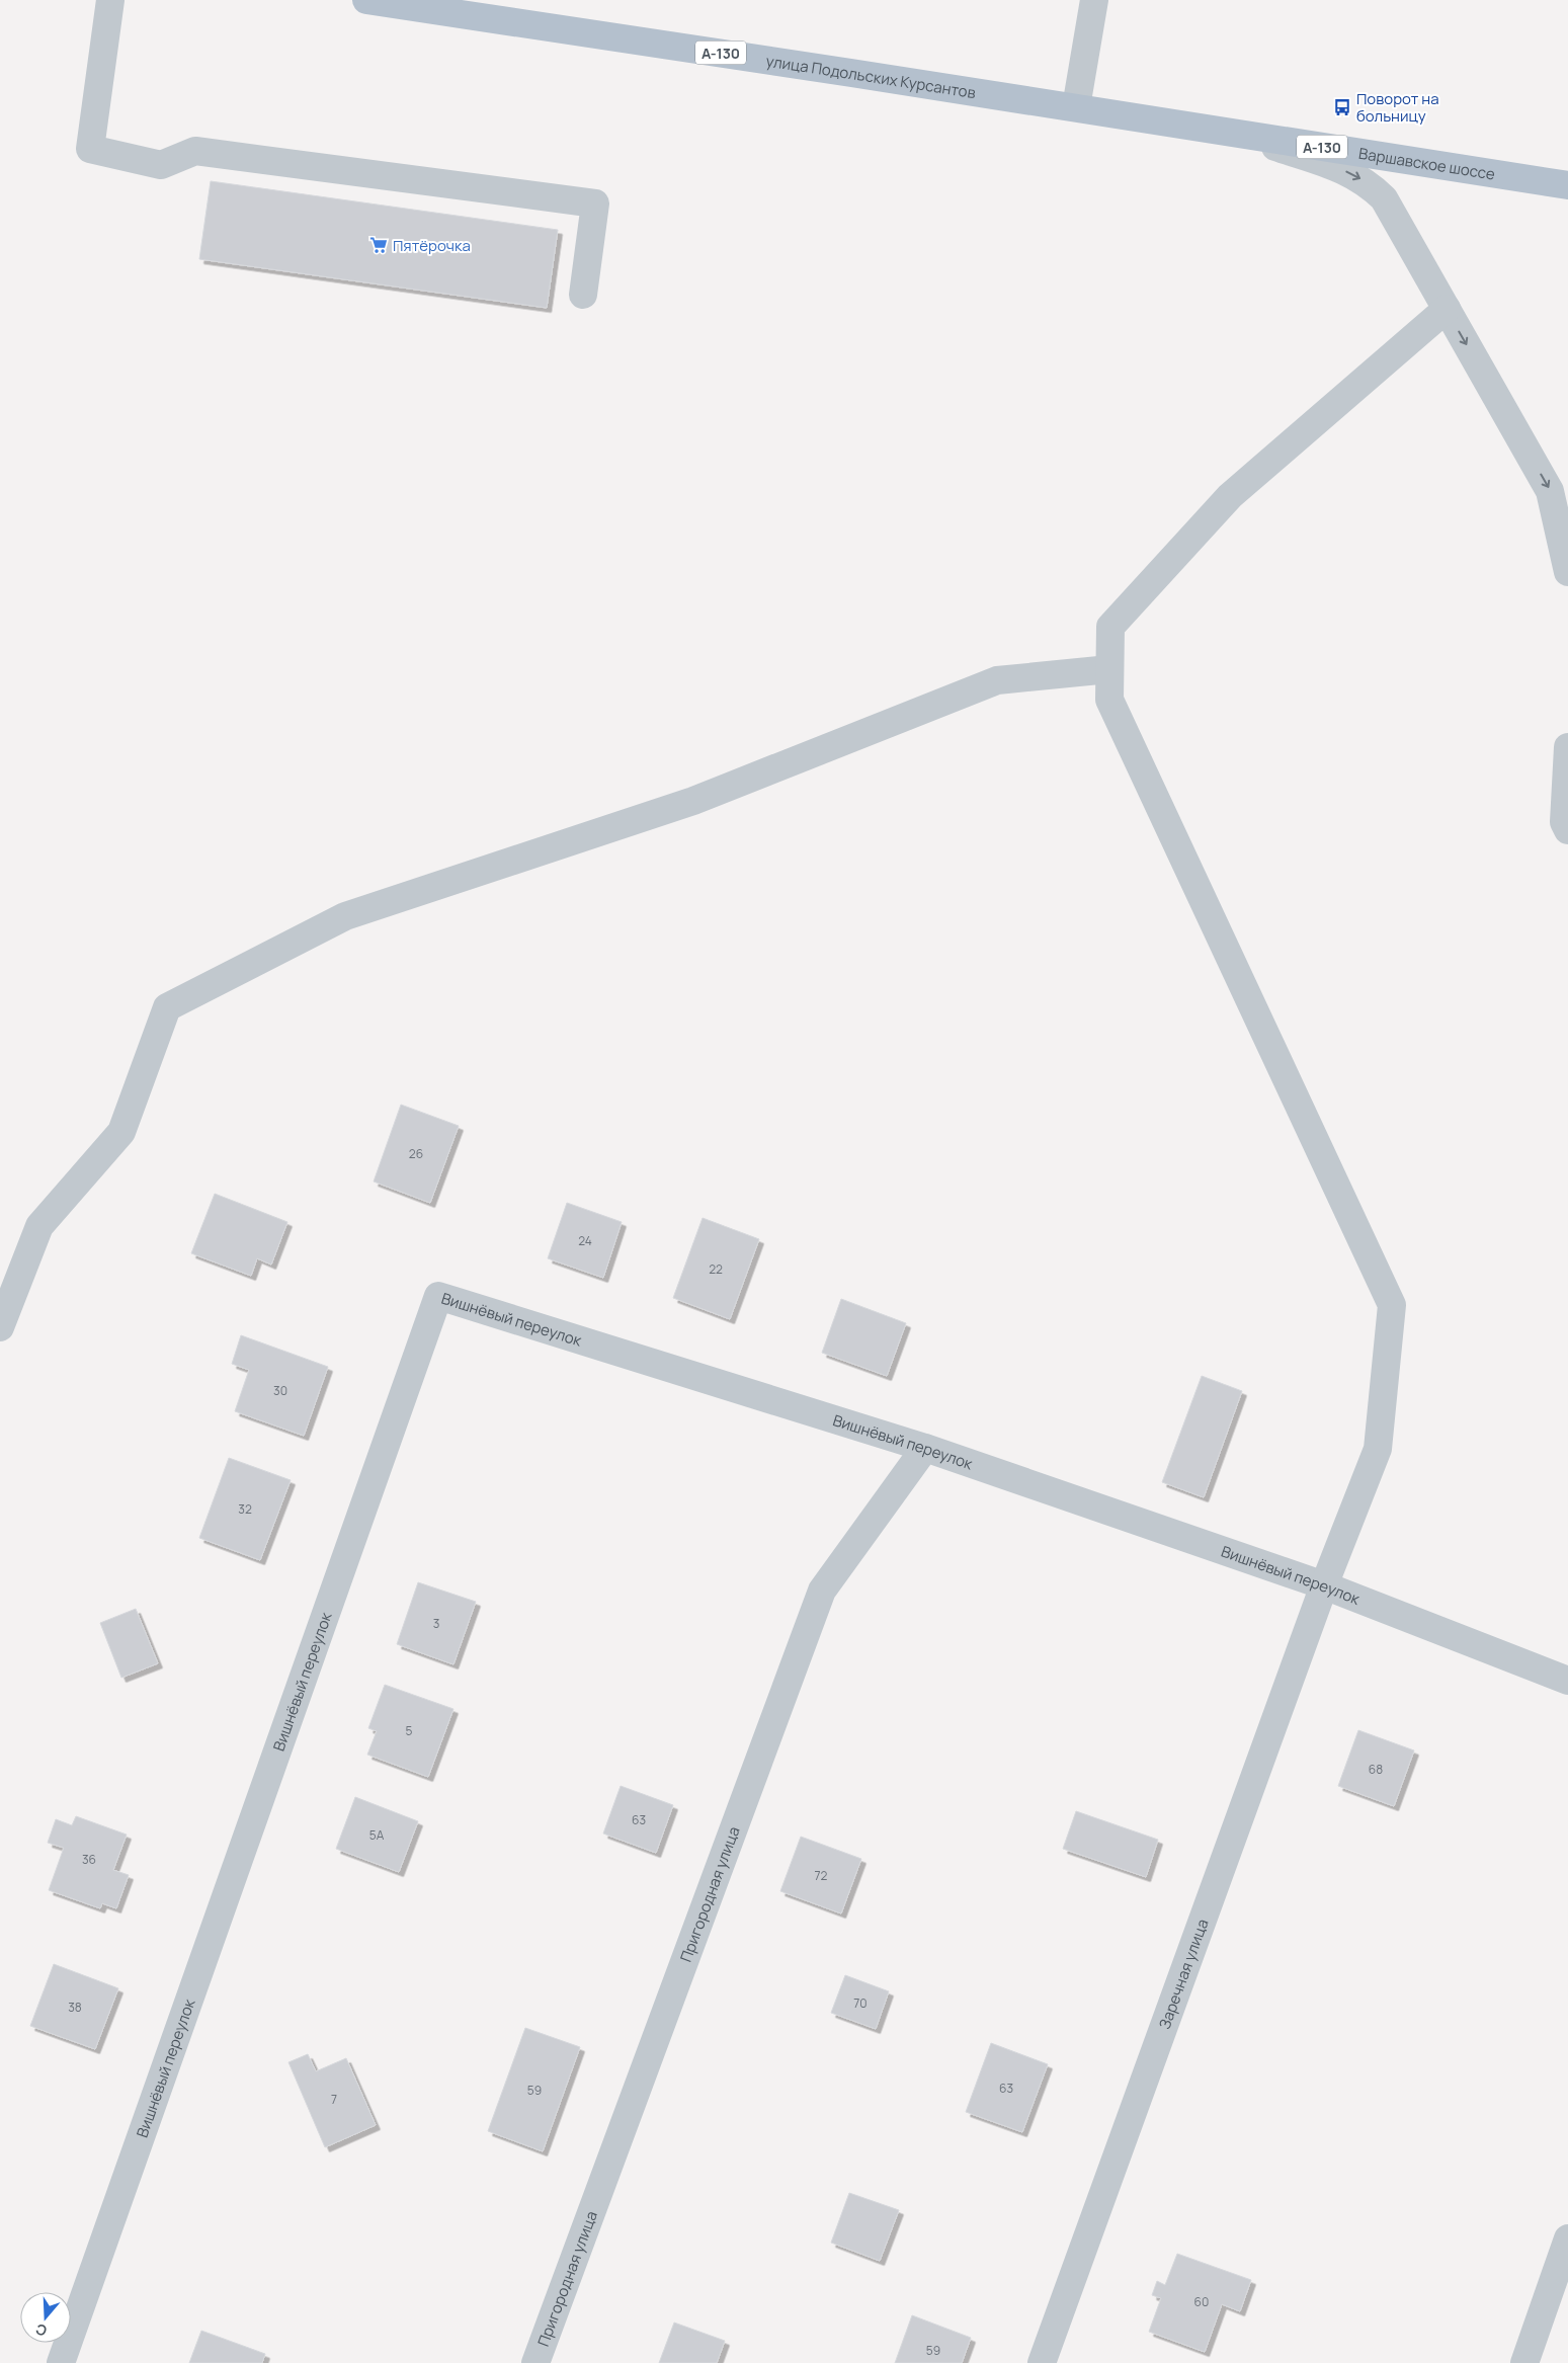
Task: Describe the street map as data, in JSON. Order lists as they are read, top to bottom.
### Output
{
  "streets": {
    "main road": ["А-130", "улица Подольских Курсантов", "Варшавское шоссе"],
    "street": ["Вишнёвый переулок", "Пригородная улица", "Заречная улица"]
  },
  "crossings": [
    ["улица Подольских Курсантов", "Варшавское шоссе"],
    ["Вишнёвый переулок", "Пригородная улица"],
    ["Вишнёвый переулок", "Заречная улица"]
  ],
  "places": {
    "bus stop": ["Поворот на больницу"],
    "supermarket": ["Пятёрочка"]
  },
  "house_numbers": [
    "26",
    "24",
    "22",
    "30",
    "32",
    "3",
    "5",
    "68",
    "63",
    "5А",
    "36",
    "72",
    "70",
    "38",
    "63",
    "59",
    "7",
    "60",
    "59"
  ],
  "north": "bottom"
}
